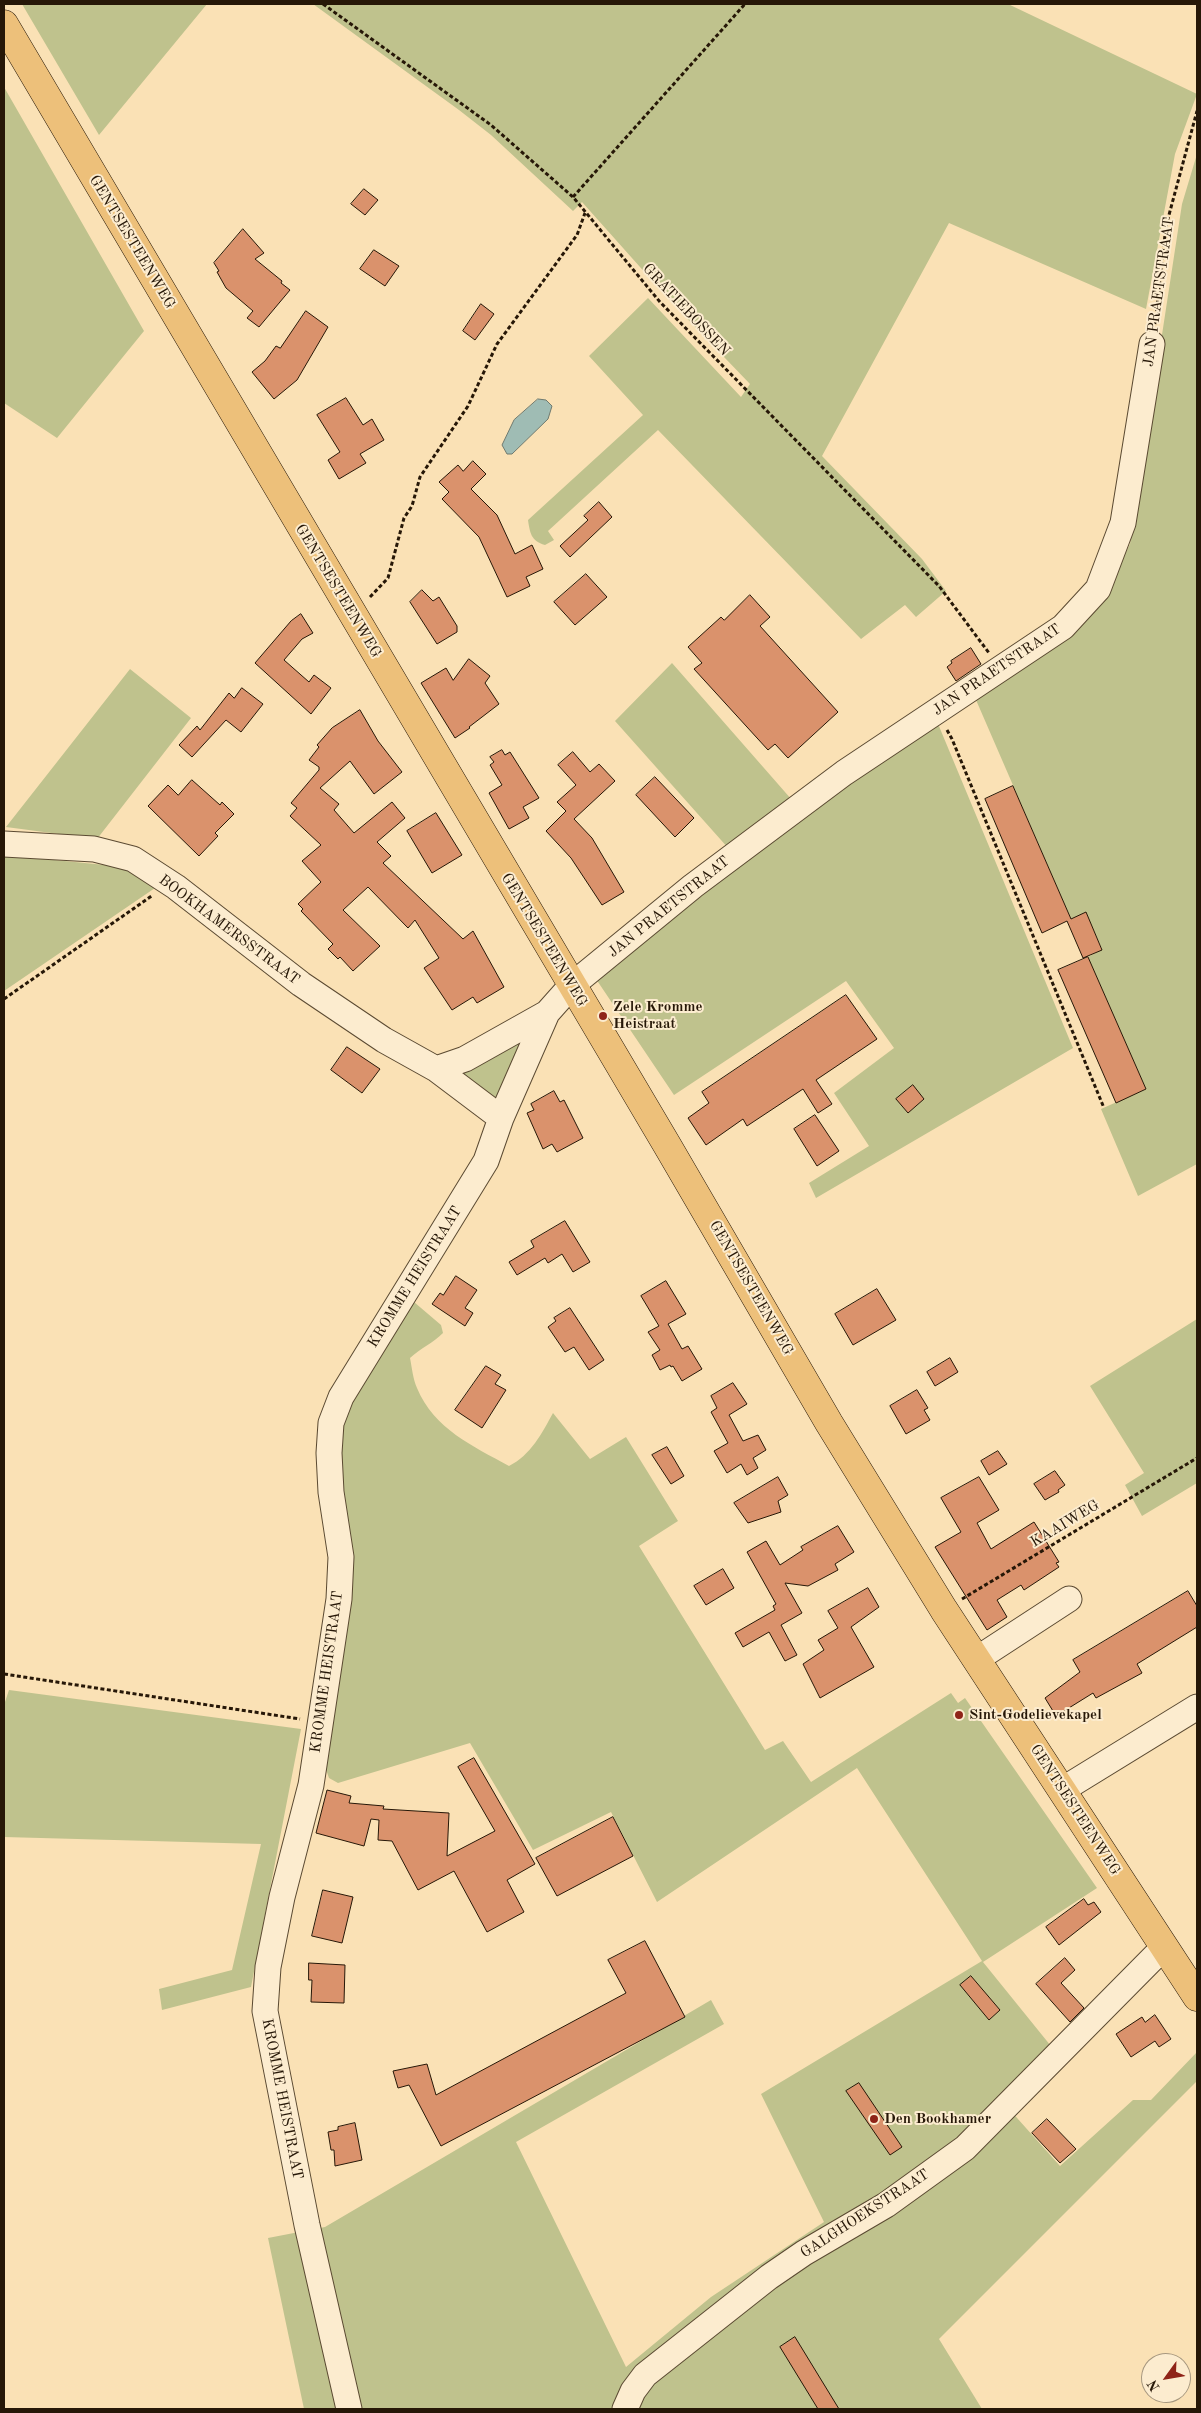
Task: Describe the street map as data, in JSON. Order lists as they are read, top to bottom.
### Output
{
  "streets": {
    "main road": ["GENTSESTEENWEG"],
    "street": [
      "JAN PRAETSTRAAT",
      "BOOKHAMERSSTRAAT",
      "KROMME HEISTRAAT",
      "GALGHOEKSTRAAT"
    ],
    "path": ["GRATIEBOSSEN", "KAAIWEG"]
  },
  "crossings": [
    ["GENTSESTEENWEG", "JAN PRAETSTRAAT"],
    ["GENTSESTEENWEG", "KROMME HEISTRAAT"],
    ["GENTSESTEENWEG", "KAAIWEG"],
    ["GENTSESTEENWEG", "GALGHOEKSTRAAT"],
    ["JAN PRAETSTRAAT", "GRATIEBOSSEN"],
    ["JAN PRAETSTRAAT", "KROMME HEISTRAAT"],
    ["BOOKHAMERSSTRAAT", "KROMME HEISTRAAT"]
  ],
  "places": ["Zele Kromme Heistraat", "Sint-Godelievekapel", "Den Bookhamer"],
  "north": "bottom left"
}
